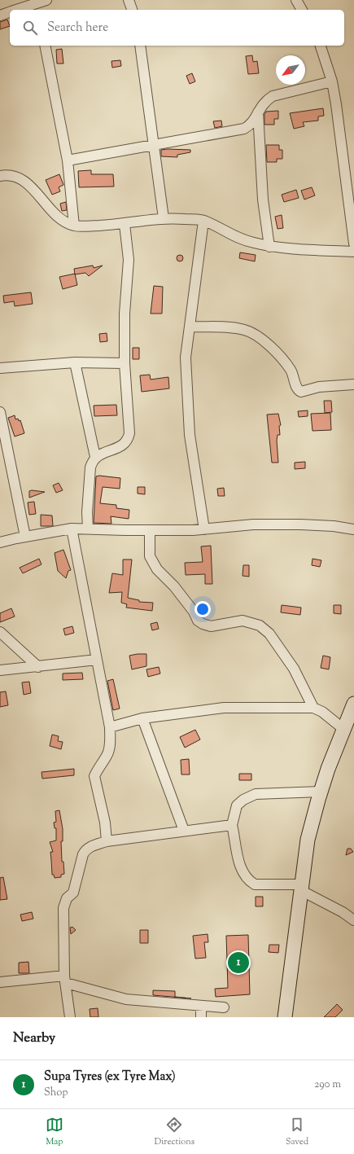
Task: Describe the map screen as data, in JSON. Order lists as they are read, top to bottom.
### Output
{
  "north": "bottom left",
  "page": {
    "search": "Search here",
    "pins": "1",
    "heading": "Nearby",
    "list": [
      {
        "mark": "1",
        "name": "Supa Tyres (ex Tyre Max)",
        "note": "Shop",
        "value": "290 m"
      }
    ],
    "nav": ["Map", "Directions", "Saved"]
  }
}
